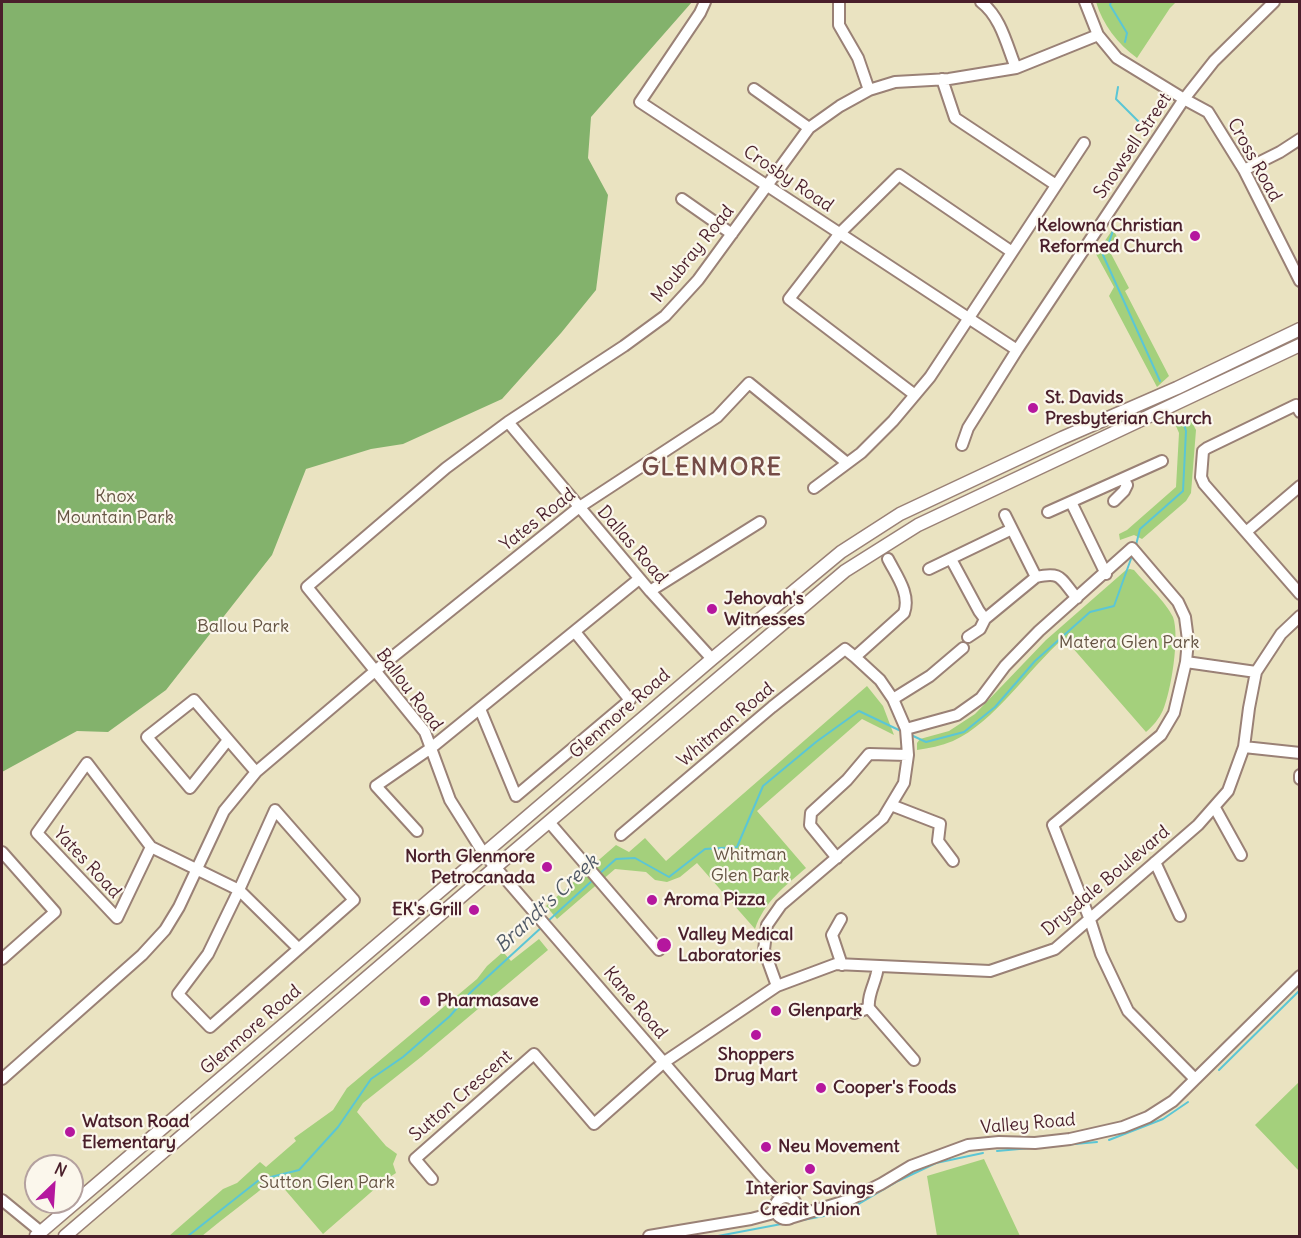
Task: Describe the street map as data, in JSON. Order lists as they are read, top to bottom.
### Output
{
  "streets": {
    "main road": ["Glenmore Road"],
    "street": [
      "Snowsell Street",
      "Cross Road",
      "Crosby Road",
      "Moubray Road",
      "Yates Road",
      "Dallas Road",
      "Ballou Road",
      "Whitman Road",
      "Drysdale Boulevard",
      "Kane Road",
      "Sutton Crescent",
      "Valley Road"
    ]
  },
  "crossings": [
    ["Snowsell Street", "Cross Road"],
    ["Snowsell Street", "Crosby Road"],
    ["Cross Road", "Moubray Road"],
    ["Crosby Road", "Moubray Road"],
    ["Moubray Road", "Dallas Road"],
    ["Moubray Road", "Ballou Road"],
    ["Yates Road", "Dallas Road"],
    ["Yates Road", "Ballou Road"],
    ["Dallas Road", "Glenmore Road"],
    ["Ballou Road", "Glenmore Road"],
    ["Ballou Road", "Kane Road"],
    ["Glenmore Road", "Kane Road"],
    ["Drysdale Boulevard", "Kane Road"],
    ["Drysdale Boulevard", "Sutton Crescent"],
    ["Kane Road", "Valley Road"]
  ],
  "districts": ["GLENMORE"],
  "water": ["Brandt's Creek"],
  "parks": [
    "Knox Mountain Park",
    "Ballou Park",
    "Matera Glen Park",
    "Whitman Glen Park",
    "Sutton Glen Park"
  ],
  "places": [
    "Kelowna Christian Reformed Church",
    "St. Davids Presbyterian Church",
    "Jehovah's Witnesses",
    "North Glenmore Petrocanada",
    "Aroma Pizza",
    "EK's Grill",
    "Valley Medical Laboratories",
    "Pharmasave",
    "Glenpark",
    "Shoppers Drug Mart",
    "Cooper's Foods",
    "Watson Road Elementary",
    "Neu Movement",
    "Interior Savings Credit Union"
  ],
  "north": "top right"
}
